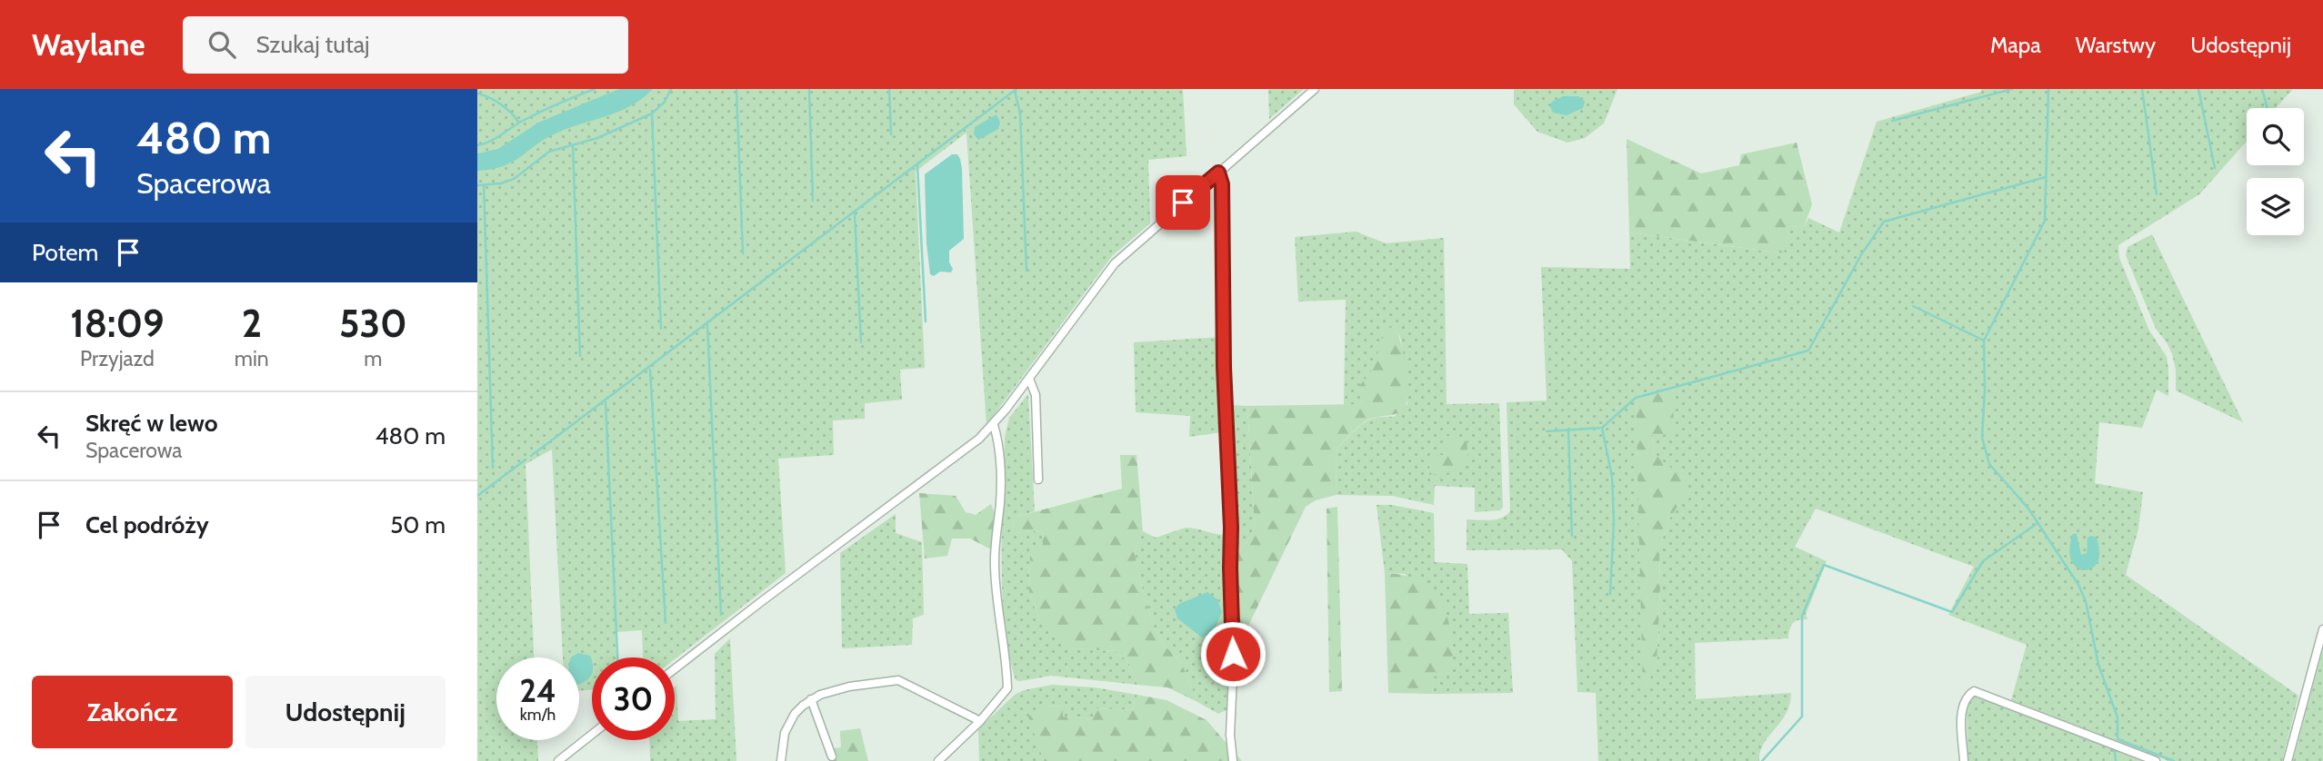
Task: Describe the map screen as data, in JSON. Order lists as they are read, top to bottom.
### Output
{
  "page": {
    "header": "Waylane",
    "search": "Szukaj tutaj",
    "nav": ["Mapa", "Warstwy", "Udostępnij"],
    "turn": ["480 m", "Spacerowa"],
    "then": "Potem",
    "eta": [
      "18:09",
      "Przyjazd",
      "2",
      "min",
      "530",
      "m"
    ],
    "list": [
      {
        "name": "Skręć w lewo",
        "note": "Spacerowa",
        "value": "480 m"
      },
      {
        "name": "Cel podróży",
        "value": "50 m"
      }
    ],
    "speed": "24 km/h",
    "limit": "30",
    "buttons": ["Zakończ", "Udostępnij"]
  }
}
